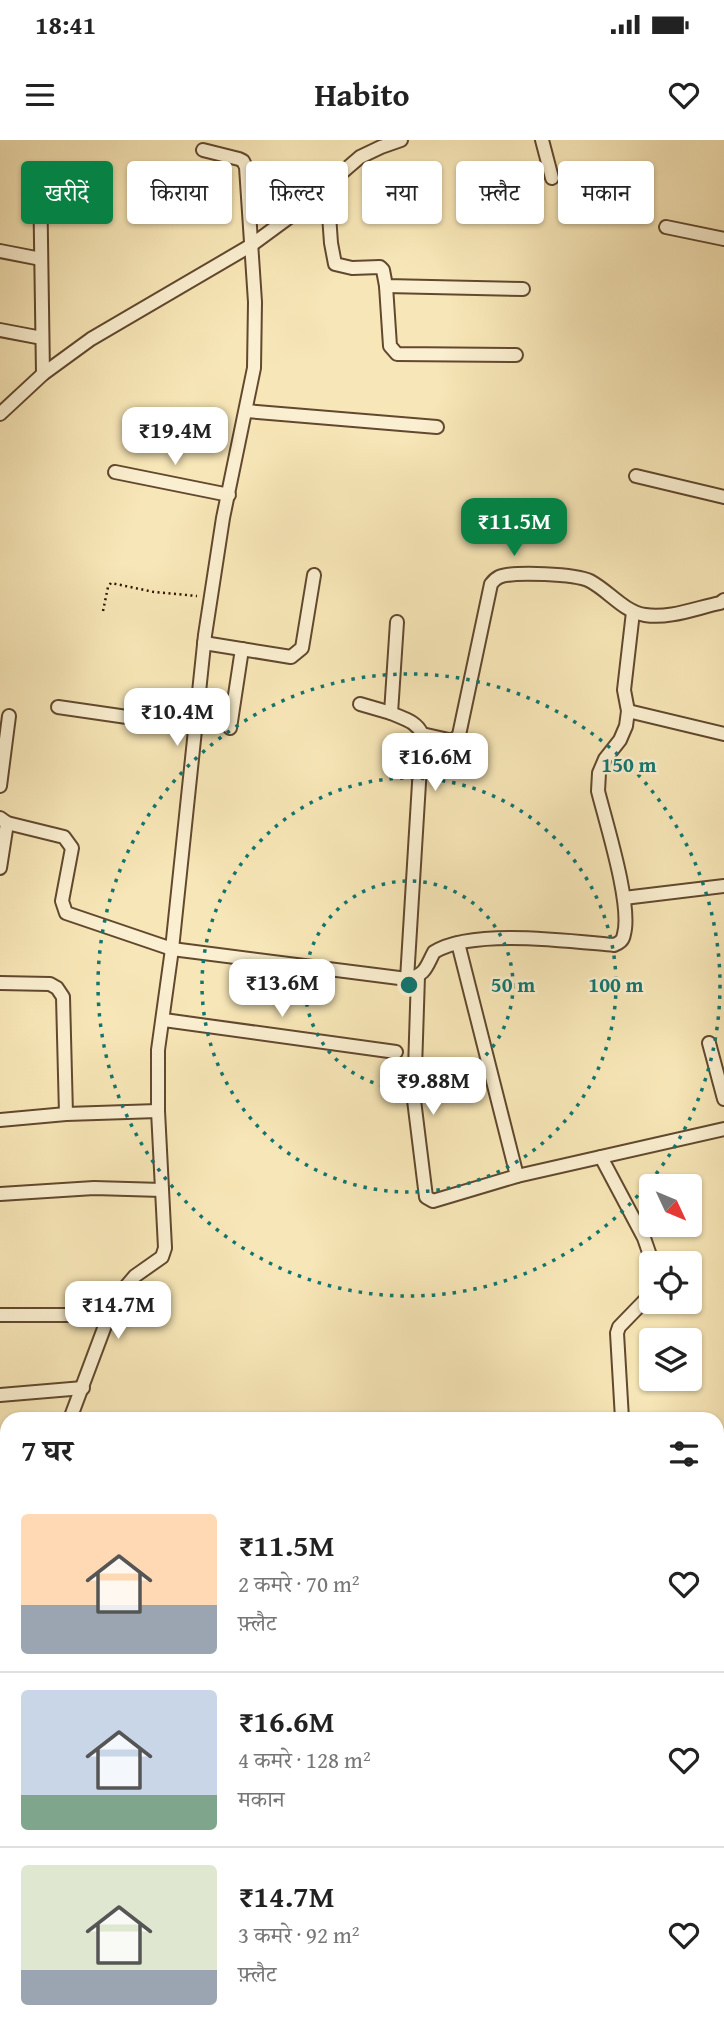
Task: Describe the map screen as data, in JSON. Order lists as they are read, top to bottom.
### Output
{
  "north": "bottom right",
  "page": {
    "status": "18:41",
    "header": "Habito",
    "chip": [
      "खरीदें",
      "किराया",
      "फ़िल्टर",
      "नया",
      "फ़्लैट",
      "मकान"
    ],
    "price": [
      "₹19.4M",
      "₹11.5M",
      "₹10.4M",
      "₹16.6M",
      "₹13.6M",
      "₹9.88M",
      "₹14.7M"
    ],
    "heading": "7 घर",
    "list": [
      {
        "name": "₹11.5M",
        "note": "2 कमरे · 70 m² · फ़्लैट"
      },
      {
        "name": "₹16.6M",
        "note": "4 कमरे · 128 m² · मकान"
      },
      {
        "name": "₹14.7M",
        "note": "3 कमरे · 92 m² · फ़्लैट"
      }
    ]
  },
  "rings": ["150 m", "50 m", "100 m"]
}
